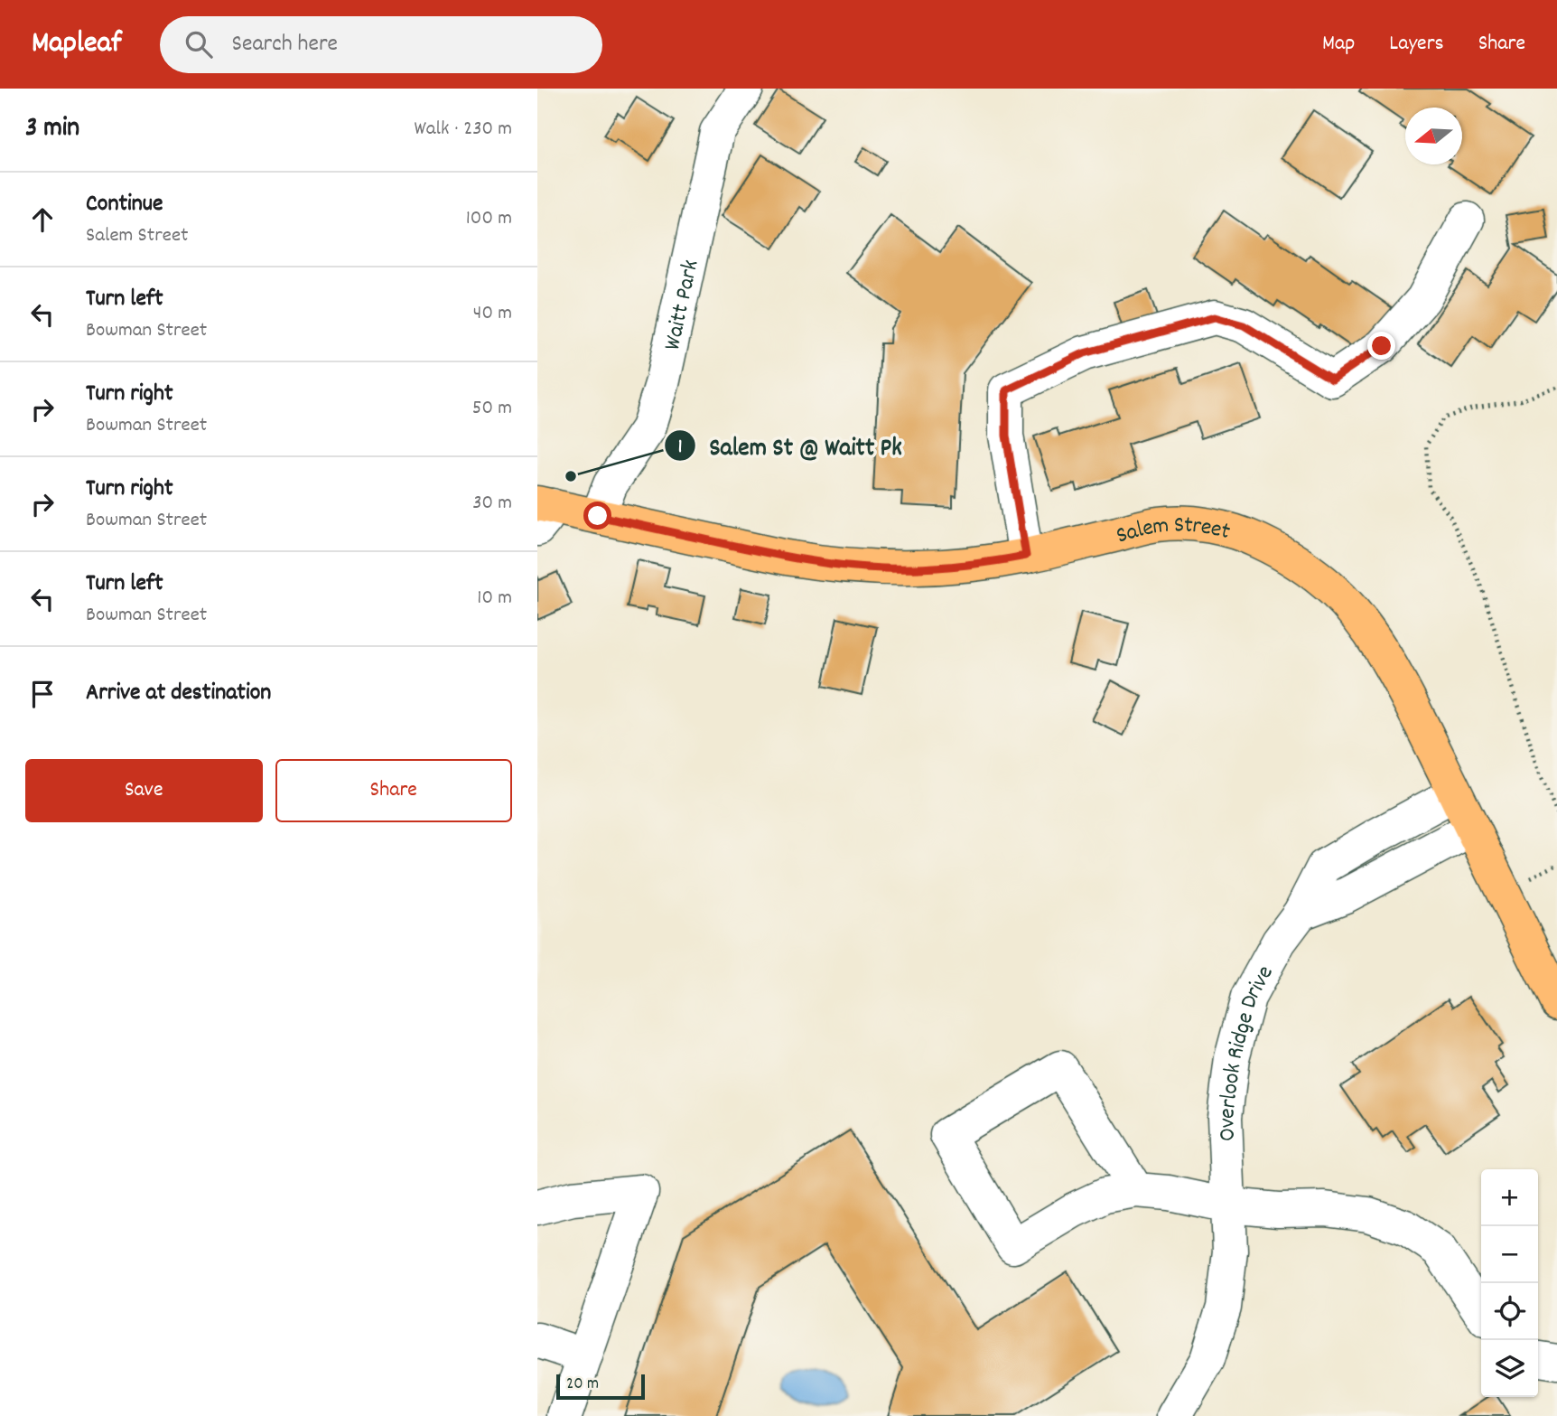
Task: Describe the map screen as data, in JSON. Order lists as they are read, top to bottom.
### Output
{
  "streets": {
    "main road": ["Salem Street"],
    "street": ["Waitt Park", "Overlook Ridge Drive"]
  },
  "crossings": [
    ["Waitt Park", "Salem Street"],
    ["Salem Street", "Overlook Ridge Drive"]
  ],
  "places": ["Salem St @ Waitt Pk"],
  "scale_bar": "20 m",
  "north": "left",
  "page": {
    "header": "Mapleaf",
    "search": "Search here",
    "nav": ["Map", "Layers", "Share"],
    "heading": ["3 min", "Walk · 230 m"],
    "list": [
      ["Continue", "Salem Street", "100 m"],
      ["Turn left", "Bowman Street", "40 m"],
      ["Turn right", "Bowman Street", "50 m"],
      ["Turn right", "Bowman Street", "30 m"],
      ["Turn left", "Bowman Street", "10 m"],
      "Arrive at destination"
    ],
    "buttons": ["Save", "Share"],
    "map_buttons": ["+", "−"],
    "scale": "20 m"
  }
}
